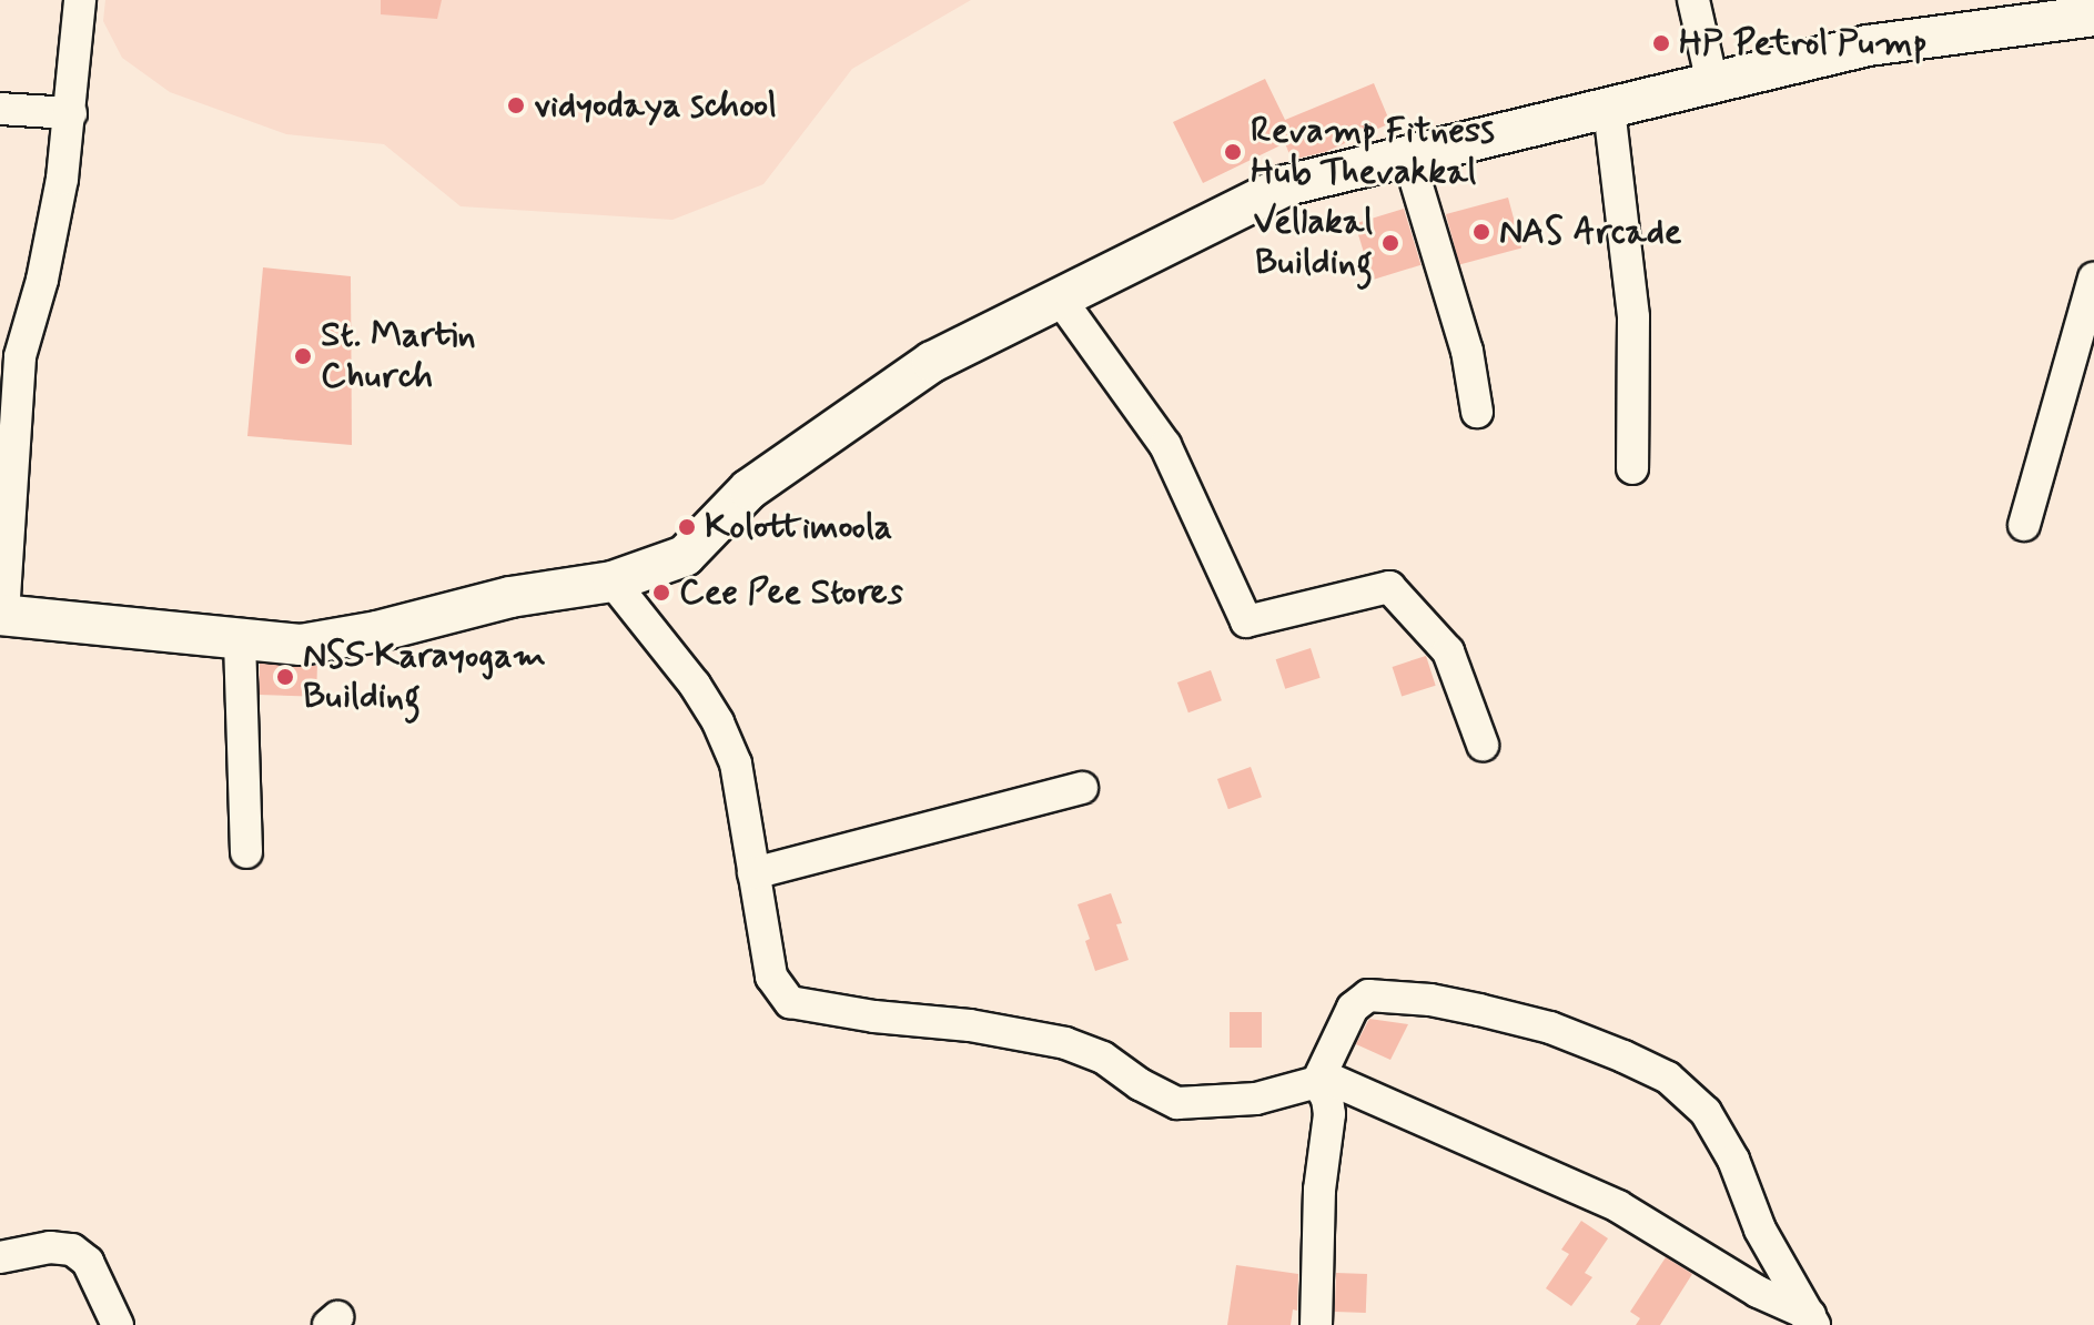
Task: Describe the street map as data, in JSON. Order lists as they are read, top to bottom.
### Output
{
  "places": [
    "HP Petrol Pump",
    "vidyodaya school",
    "Revamp Fitness Hub Thevakkal",
    "NAS Arcade",
    "Vellakal Building",
    "St. Martin Church",
    "Kolottimoola",
    "Cee Pee Stores",
    "NSS Karayogam Building"
  ]
}
